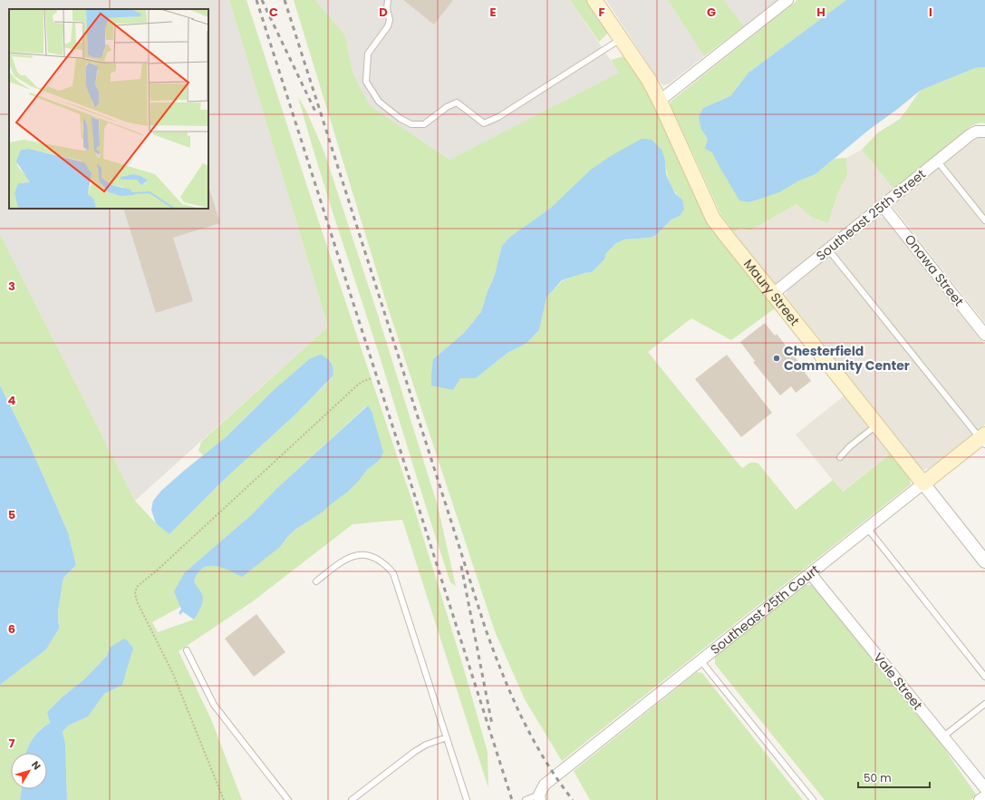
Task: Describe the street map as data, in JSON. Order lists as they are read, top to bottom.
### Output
{
  "streets": {
    "main road": ["Maury Street", "Southeast 25th Court"],
    "street": ["Southeast 25th Street", "Onawa Street", "Vale Street"]
  },
  "crossings": [
    ["Southeast 25th Street", "Onawa Street"],
    ["Southeast 25th Street", "Maury Street"],
    ["Maury Street", "Southeast 25th Court"],
    ["Southeast 25th Court", "Vale Street"]
  ],
  "places": ["Chesterfield Community Center"],
  "scale_bar": "50 m",
  "north": "top right",
  "grid": {
    "columns": [
      "C",
      "D",
      "E",
      "F",
      "G",
      "H",
      "I"
    ],
    "rows": [
      "3",
      "4",
      "5",
      "6",
      "7"
    ]
  }
}
